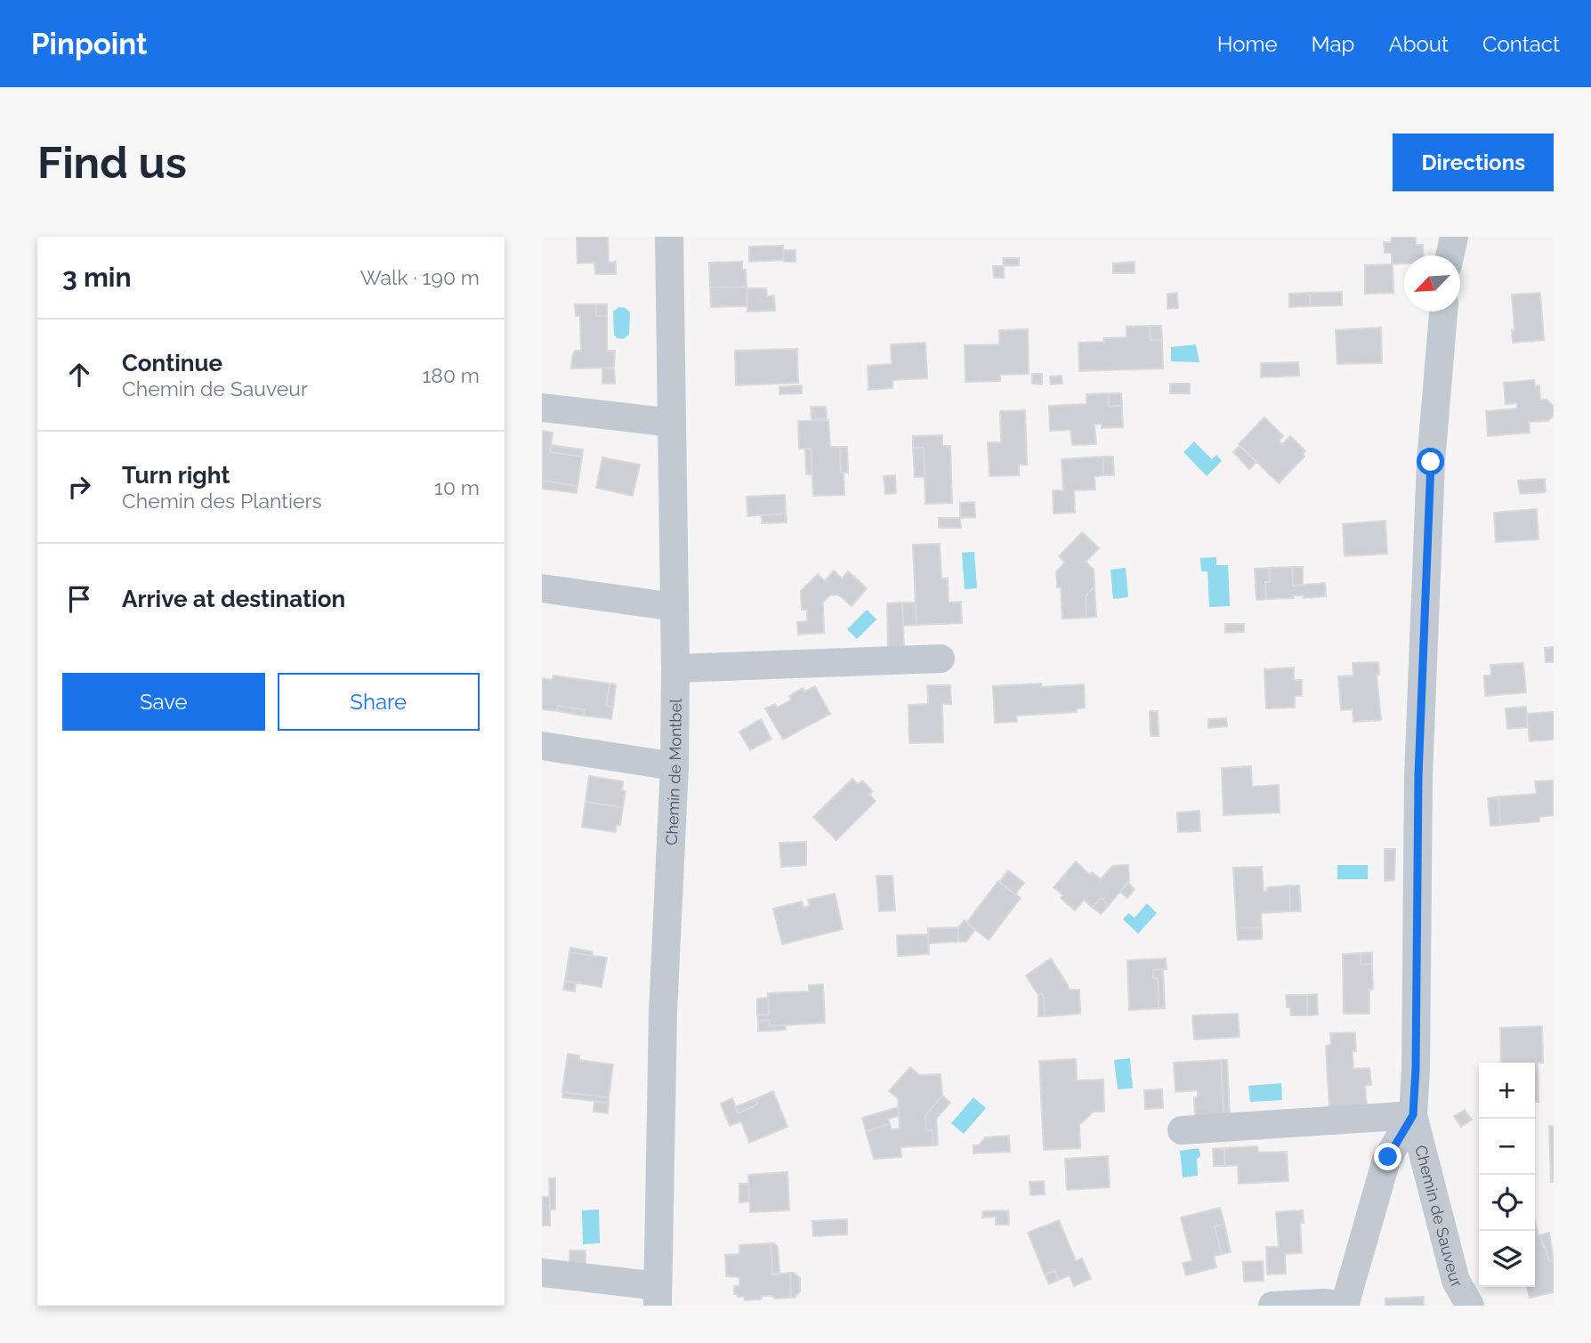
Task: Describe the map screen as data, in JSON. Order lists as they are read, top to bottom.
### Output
{
  "streets": {
    "street": ["Chemin de Montbel", "Chemin de Sauveur"]
  },
  "north": "bottom left",
  "page": {
    "header": "Pinpoint",
    "nav": [
      "Home",
      "Map",
      "About",
      "Contact"
    ],
    "buttons": [
      "Directions",
      ["Save", "Share"]
    ],
    "title": "Find us",
    "heading": ["3 min", "Walk · 190 m"],
    "list": [
      ["Continue", "Chemin de Sauveur", "180 m"],
      ["Turn right", "Chemin des Plantiers", "10 m"],
      "Arrive at destination"
    ],
    "map_buttons": ["+", "−"]
  }
}
